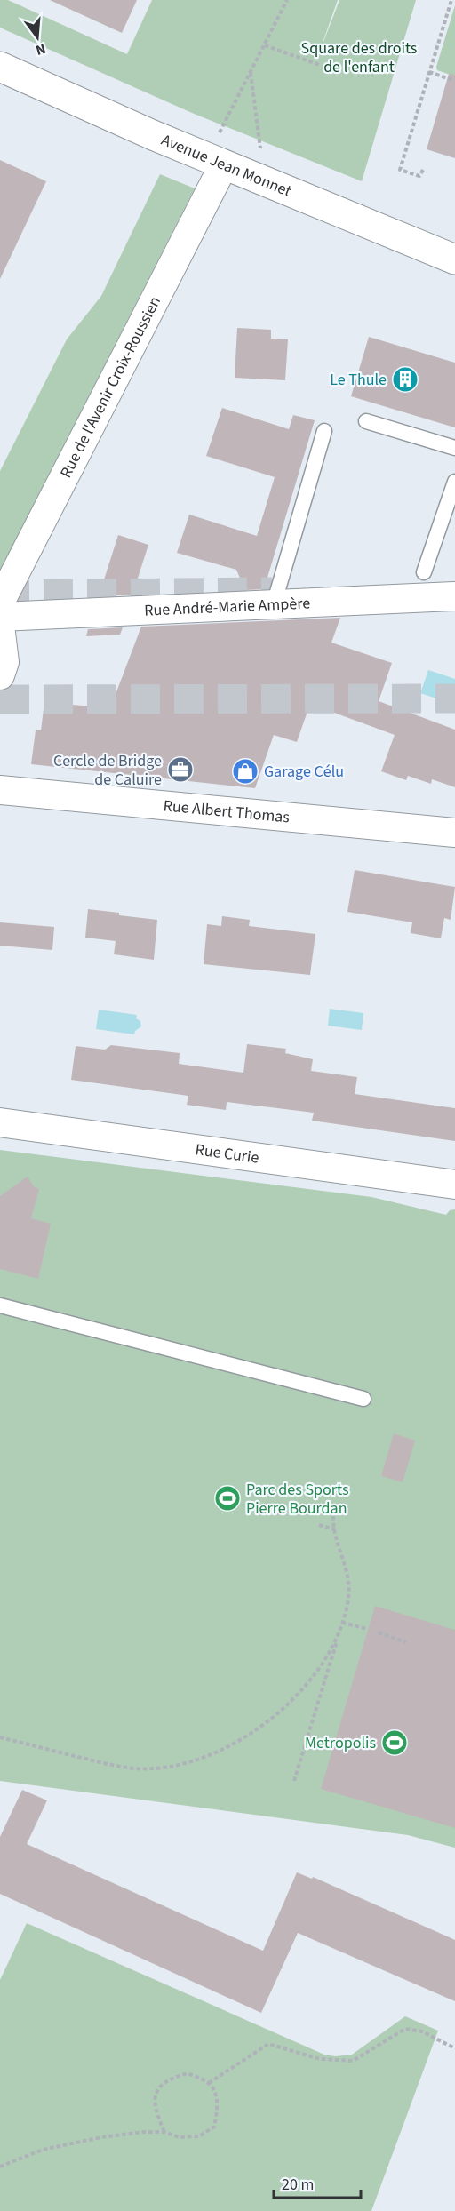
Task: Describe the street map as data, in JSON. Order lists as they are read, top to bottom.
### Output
{
  "streets": {
    "street": [
      "Avenue Jean Monnet",
      "Rue de l'Avenir Croix-Roussien",
      "Rue André-Marie Ampère",
      "Rue Albert Thomas",
      "Rue Curie"
    ]
  },
  "crossings": [
    ["Avenue Jean Monnet", "Rue de l'Avenir Croix-Roussien"]
  ],
  "parks": ["Square des droits de l'enfant"],
  "places": {
    "building": ["Le Thule"],
    "office": ["Cercle de Bridge de Caluire"],
    "shop": ["Garage Célu"],
    "sports": ["Parc des Sports Pierre Bourdan", "Metropolis"]
  },
  "scale_bar": "20 m",
  "north": "bottom"
}
